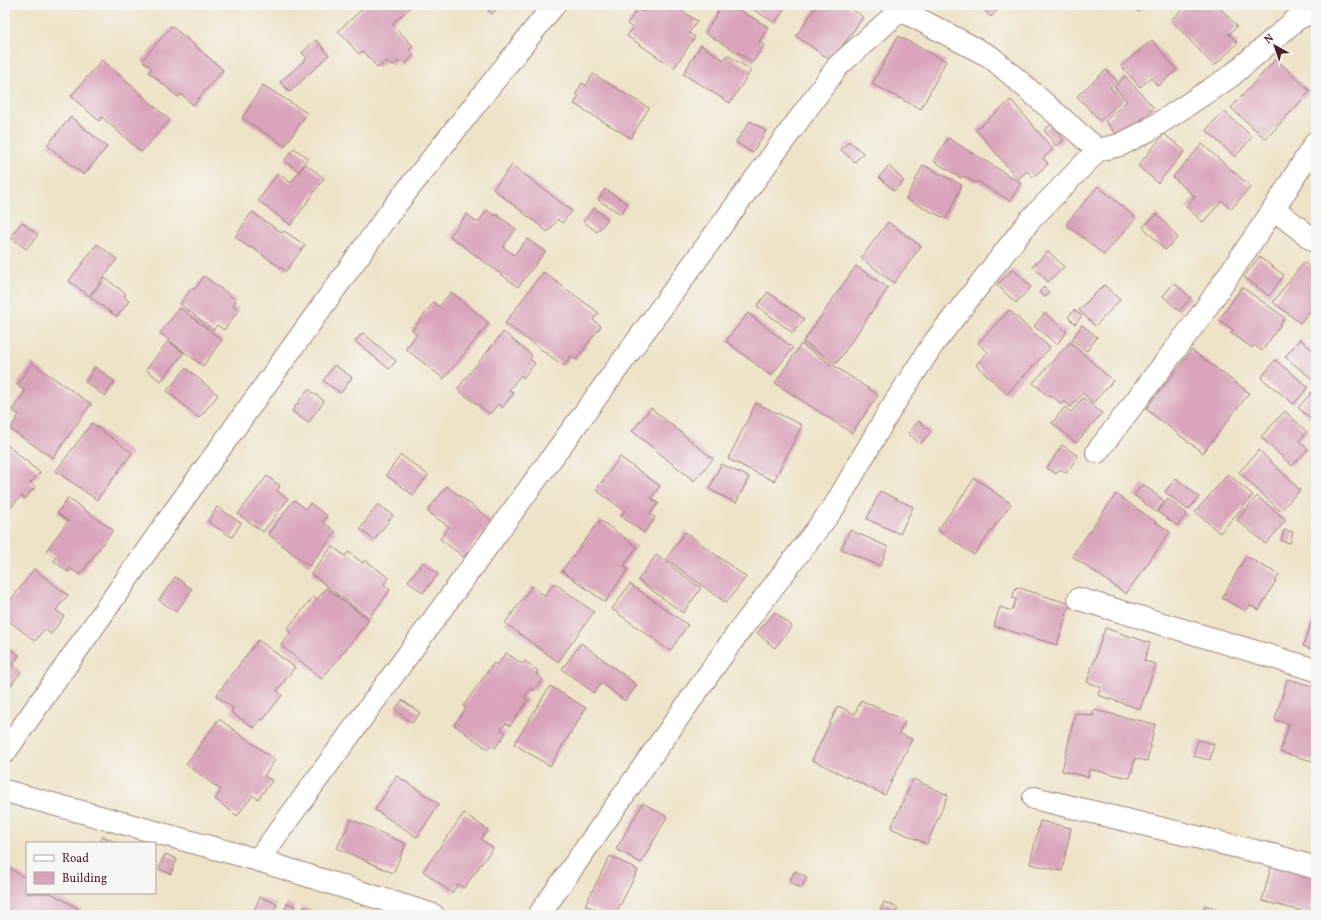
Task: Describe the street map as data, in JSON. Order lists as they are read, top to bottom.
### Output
{
  "legend": ["Road", "Building"],
  "north": "top left"
}
